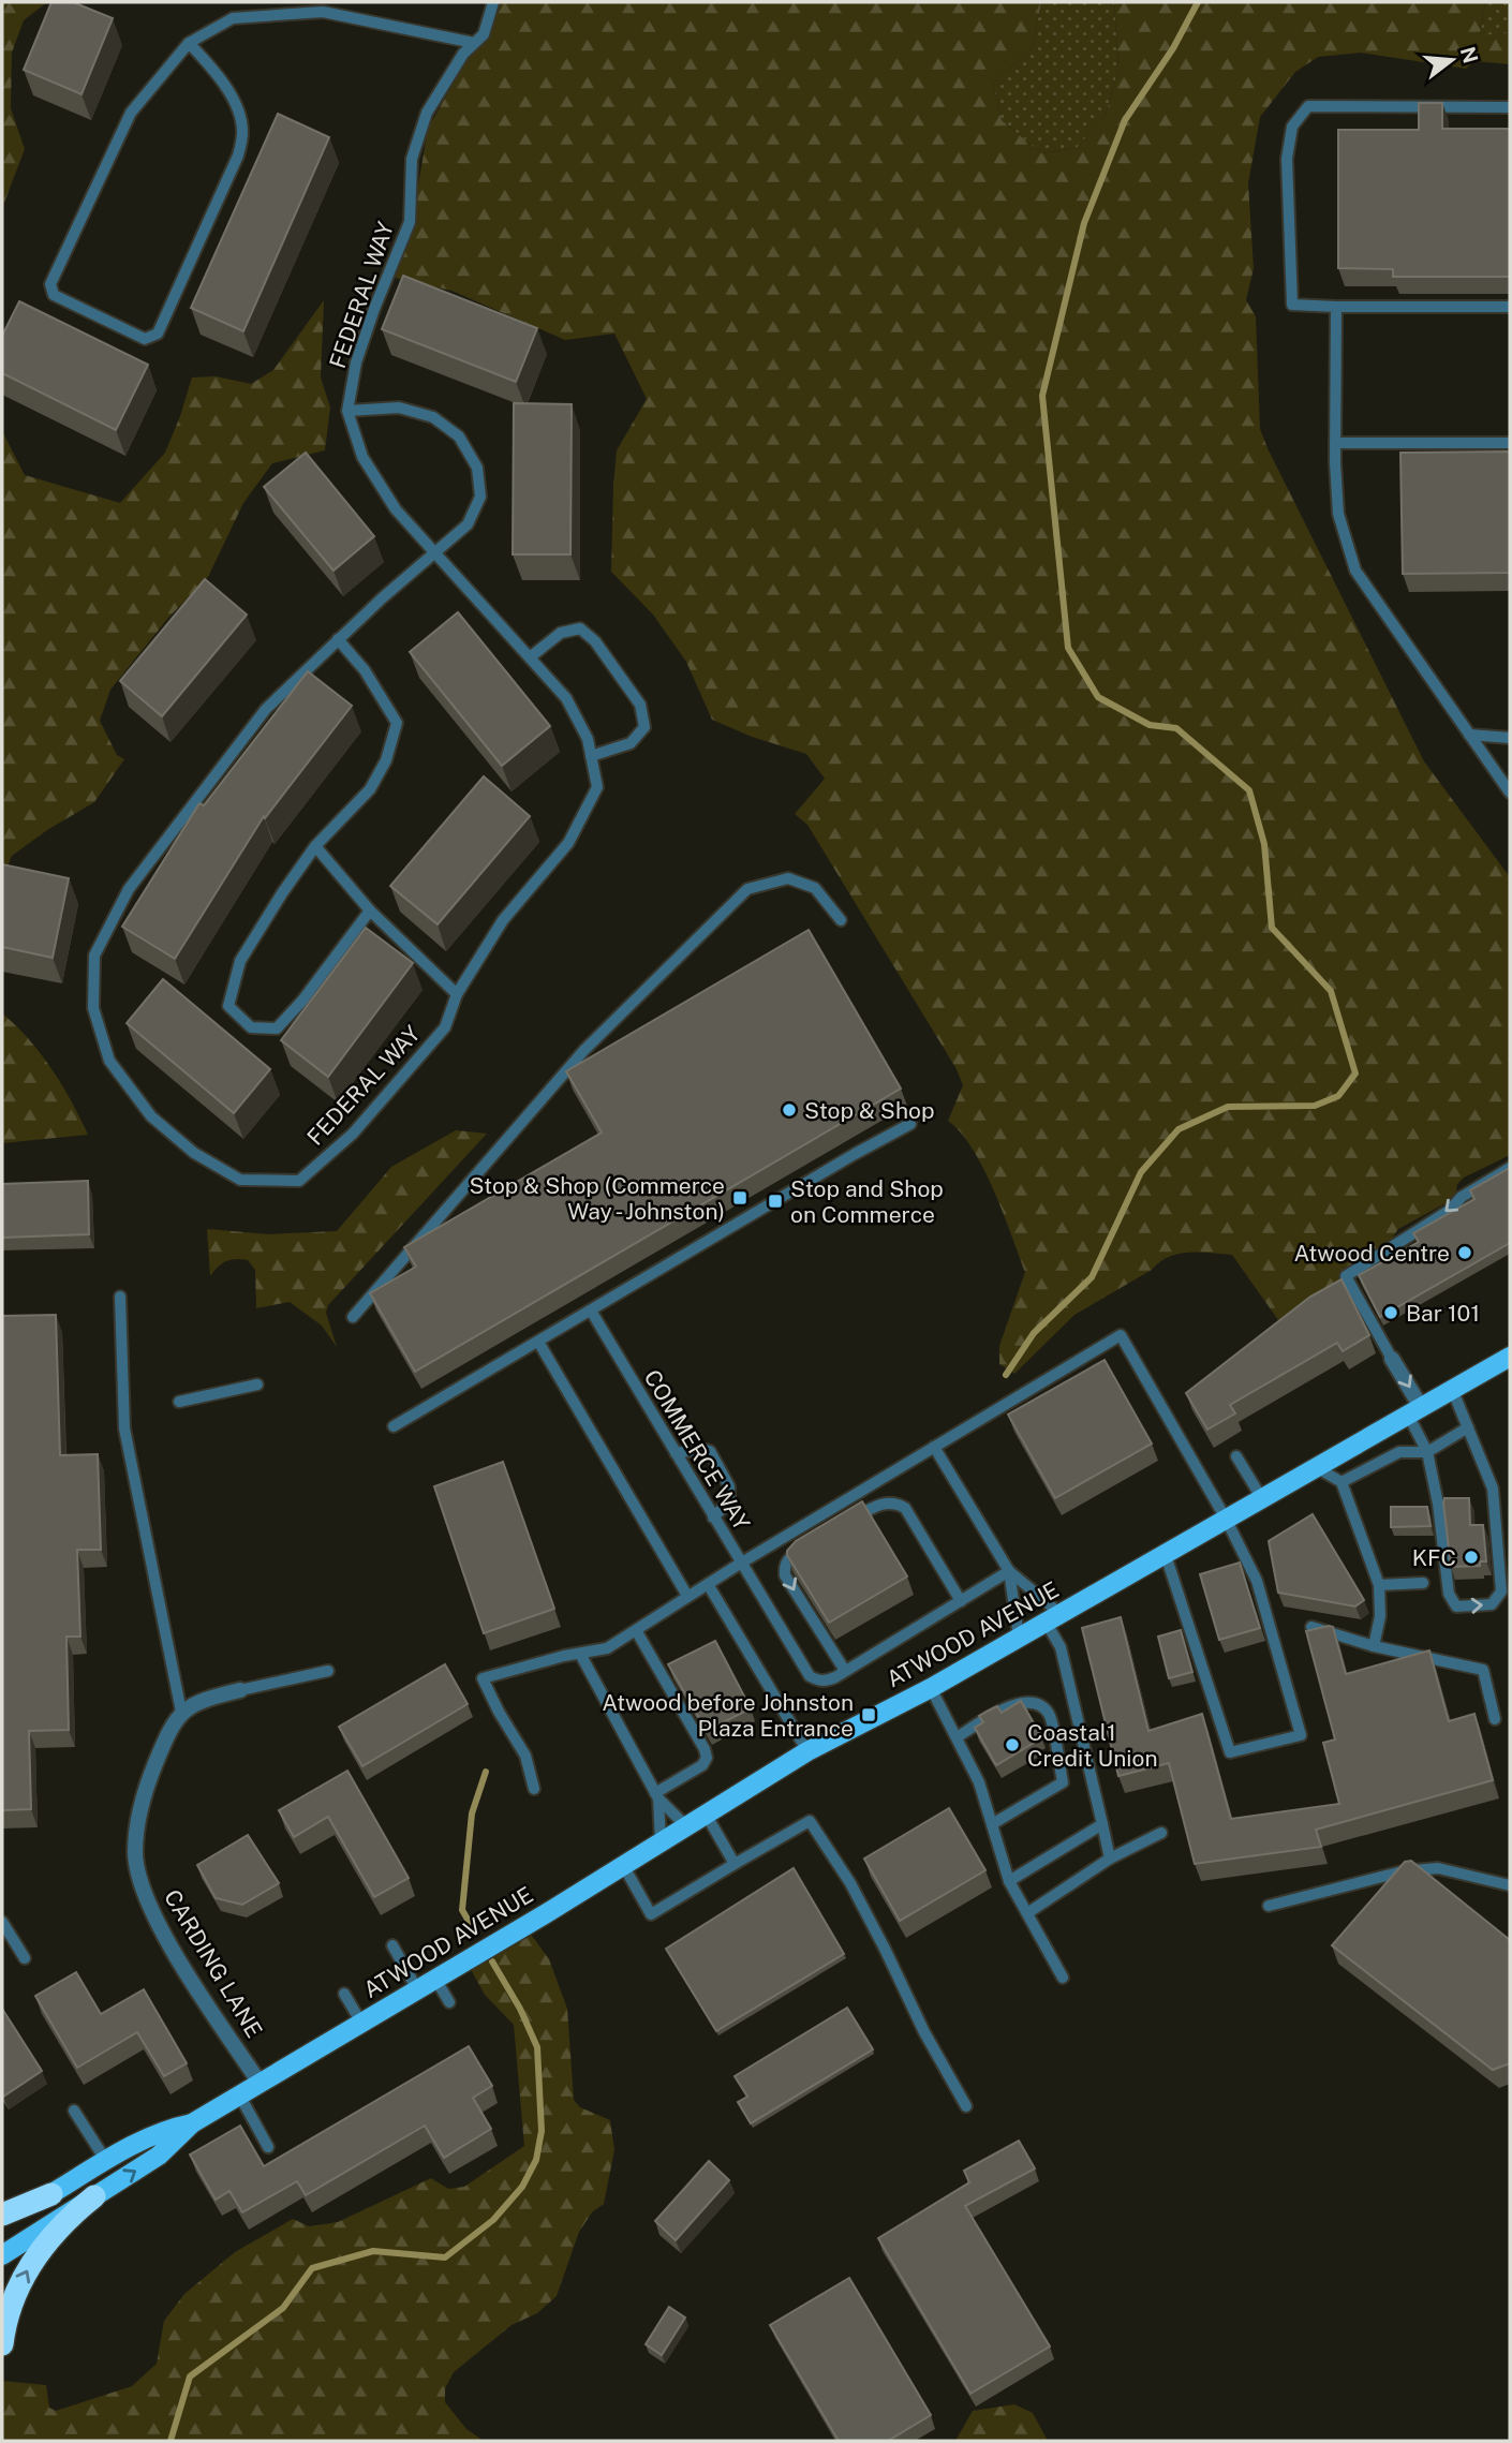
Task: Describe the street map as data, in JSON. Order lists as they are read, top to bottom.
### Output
{
  "streets": {
    "main road": ["ATWOOD AVENUE"],
    "street": ["CARDING LANE"],
    "lane": ["FEDERAL WAY", "COMMERCE WAY"]
  },
  "crossings": [
    ["ATWOOD AVENUE", "CARDING LANE"]
  ],
  "places": {
    "other": [
      "Stop & Shop",
      "Atwood Centre",
      "Bar 101",
      "KFC",
      "Coastal1 Credit Union"
    ],
    "transit": ["Stop & Shop (Commerce Way - Johnston)", "Stop and Shop on Commerce", "Atwood before Johnston Plaza Entrance"]
  },
  "north": "right"
}
